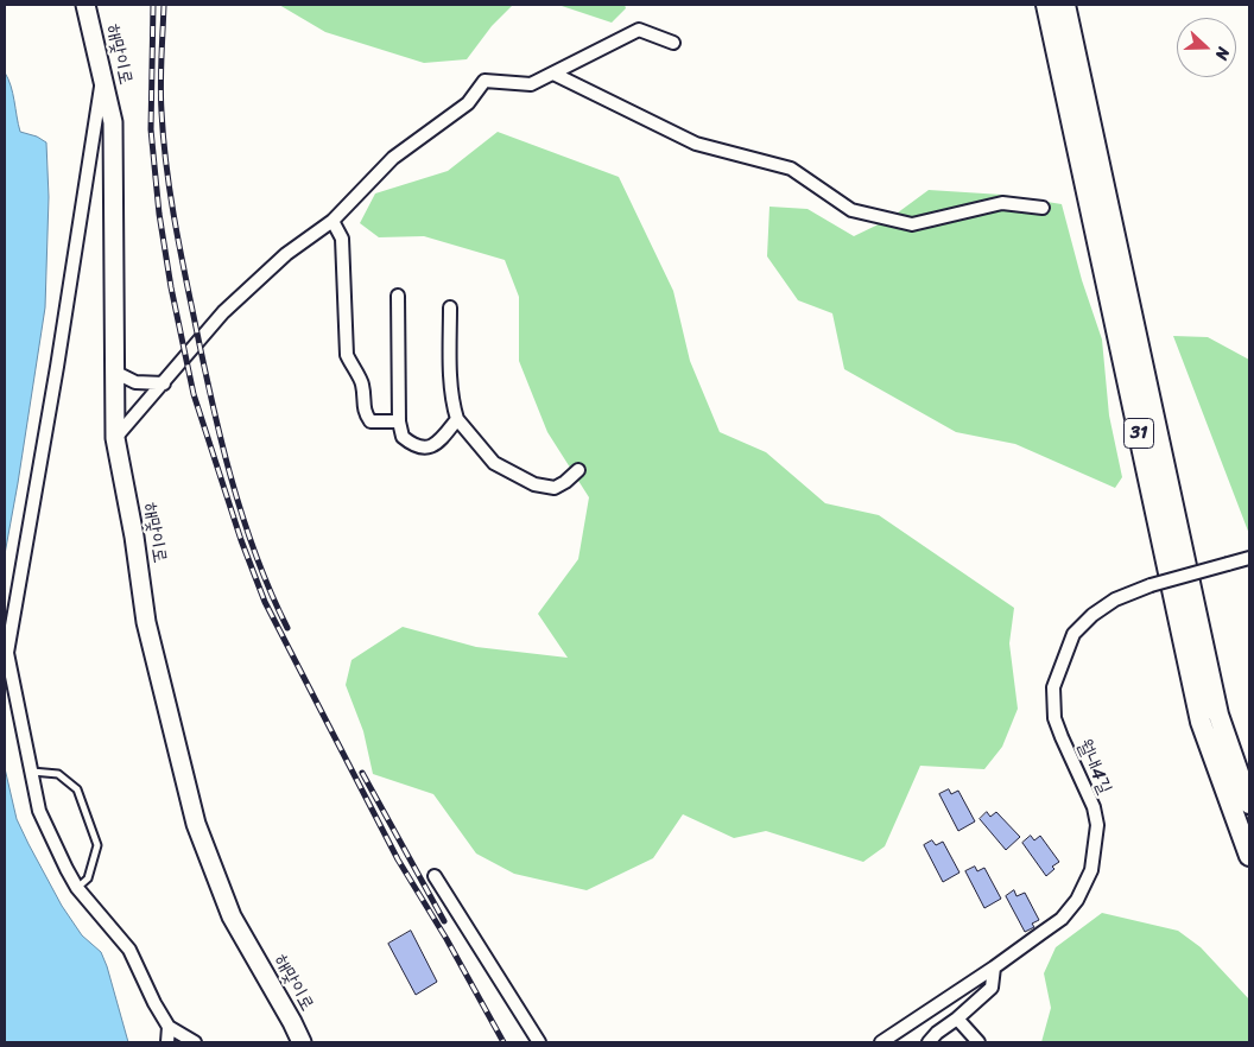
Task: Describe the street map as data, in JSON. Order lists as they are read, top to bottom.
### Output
{
  "streets": {
    "highway": ["31"],
    "main road": ["해맞이로"],
    "street": ["월내4길"]
  },
  "north": "right"
}
